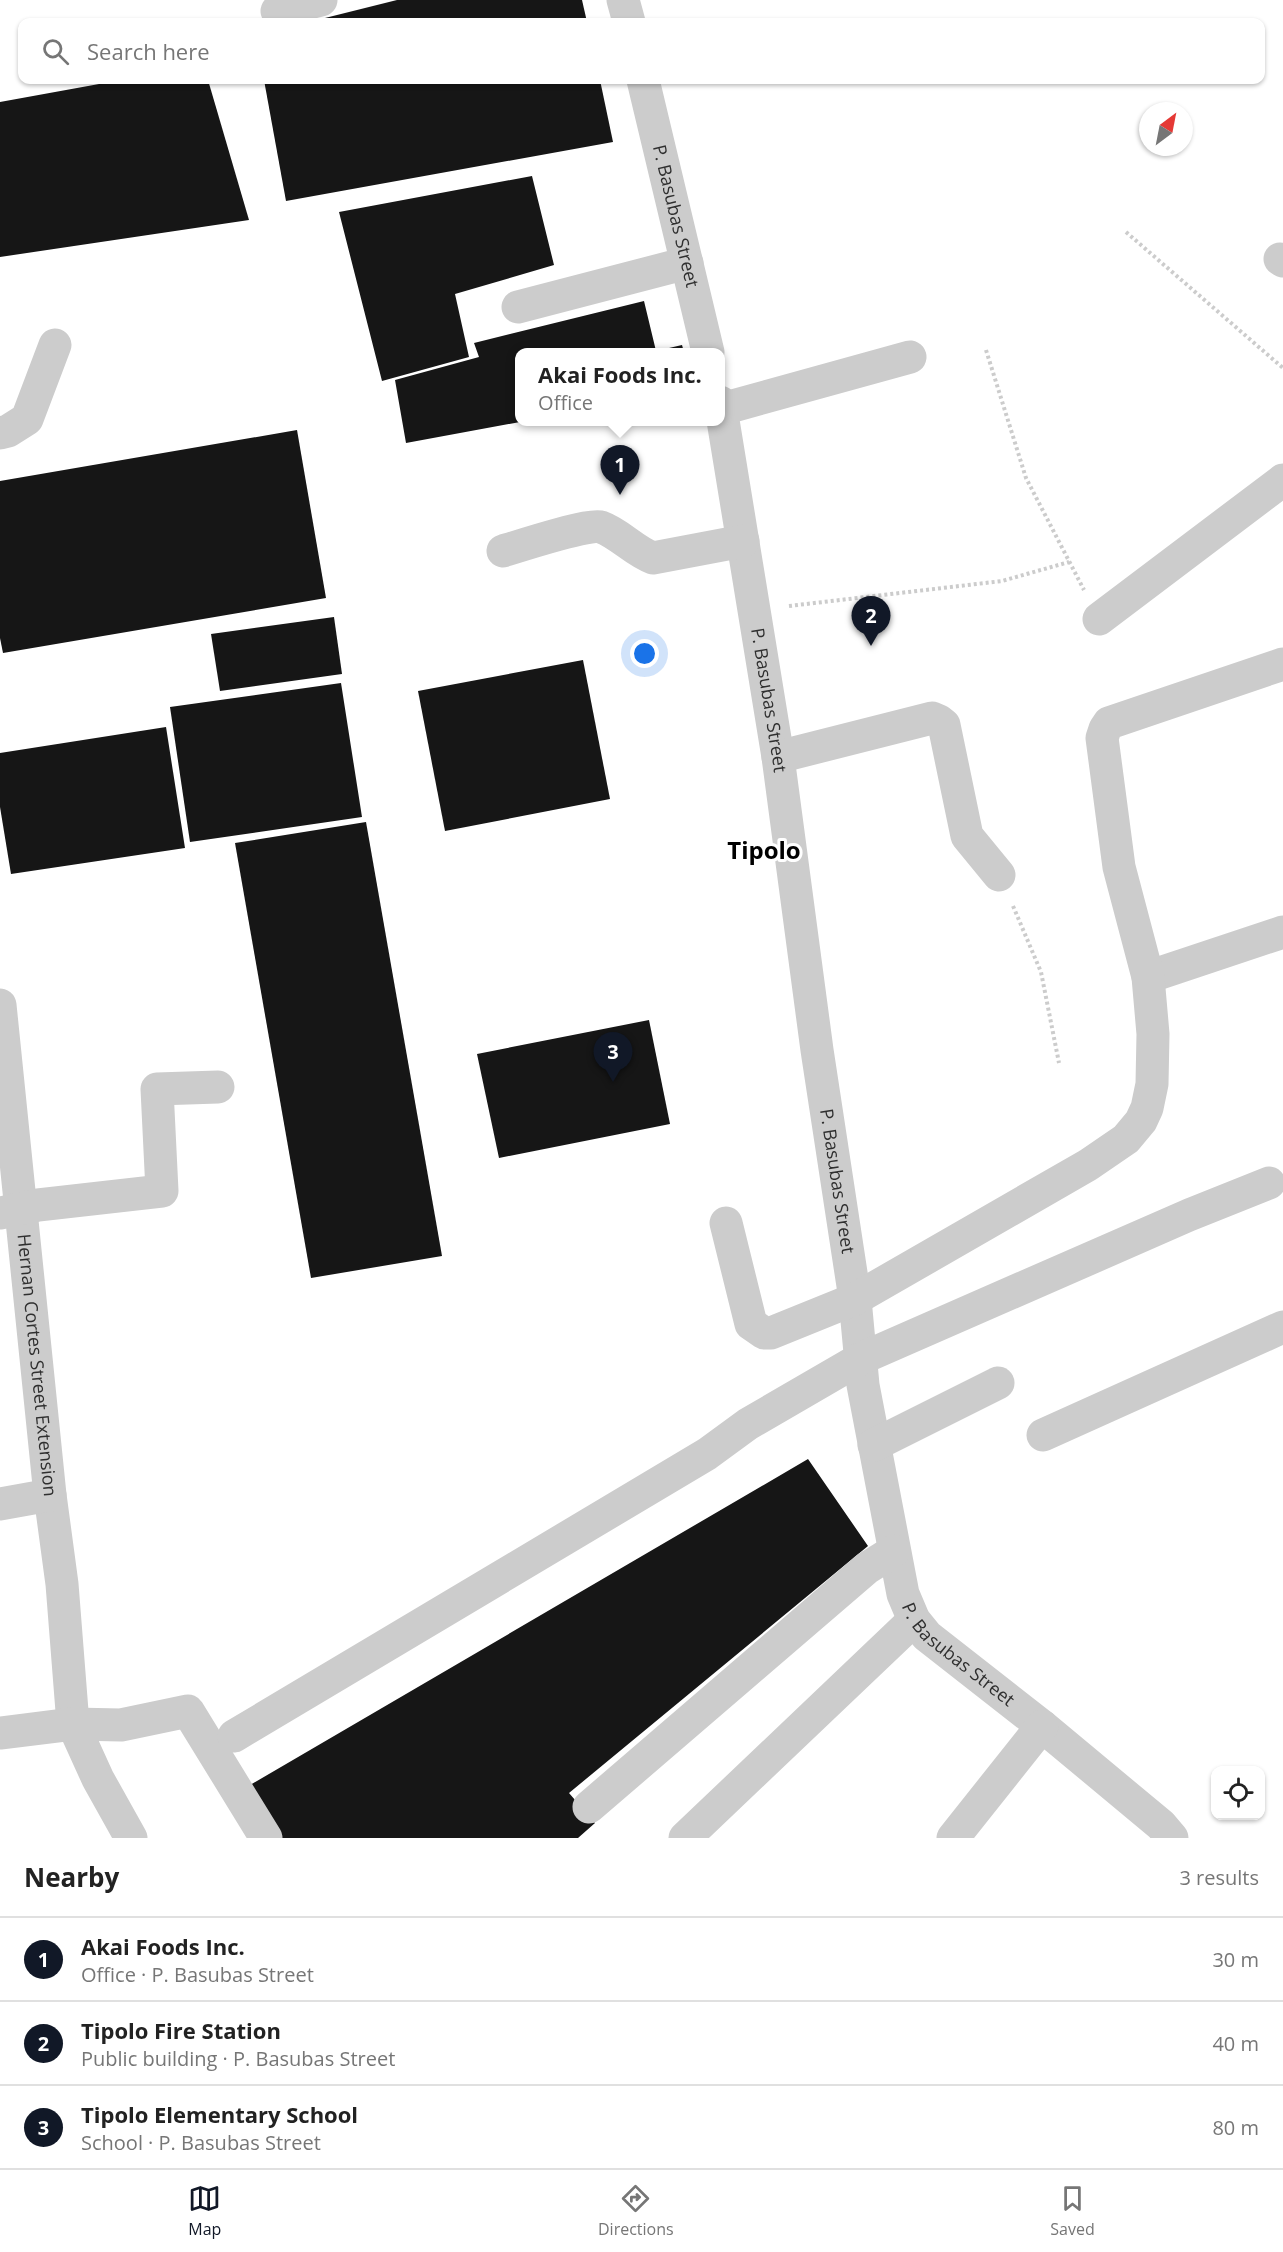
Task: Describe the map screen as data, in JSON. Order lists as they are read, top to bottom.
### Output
{
  "streets": {
    "street": ["P. Basubas Street", "Hernan Cortes Street Extension"]
  },
  "districts": ["Tipolo"],
  "north": "top right",
  "page": {
    "search": "Search here",
    "popup": ["Akai Foods Inc.", "Office"],
    "pins": ["1", "2", "3"],
    "heading": ["Nearby", "3 results"],
    "list": [
      {
        "mark": "1",
        "name": "Akai Foods Inc.",
        "note": "Office · P. Basubas Street",
        "value": "30 m"
      },
      {
        "mark": "2",
        "name": "Tipolo Fire Station",
        "note": "Public building · P. Basubas Street",
        "value": "40 m"
      },
      {
        "mark": "3",
        "name": "Tipolo Elementary School",
        "note": "School · P. Basubas Street",
        "value": "80 m"
      }
    ],
    "nav": ["Map", "Directions", "Saved"]
  }
}
